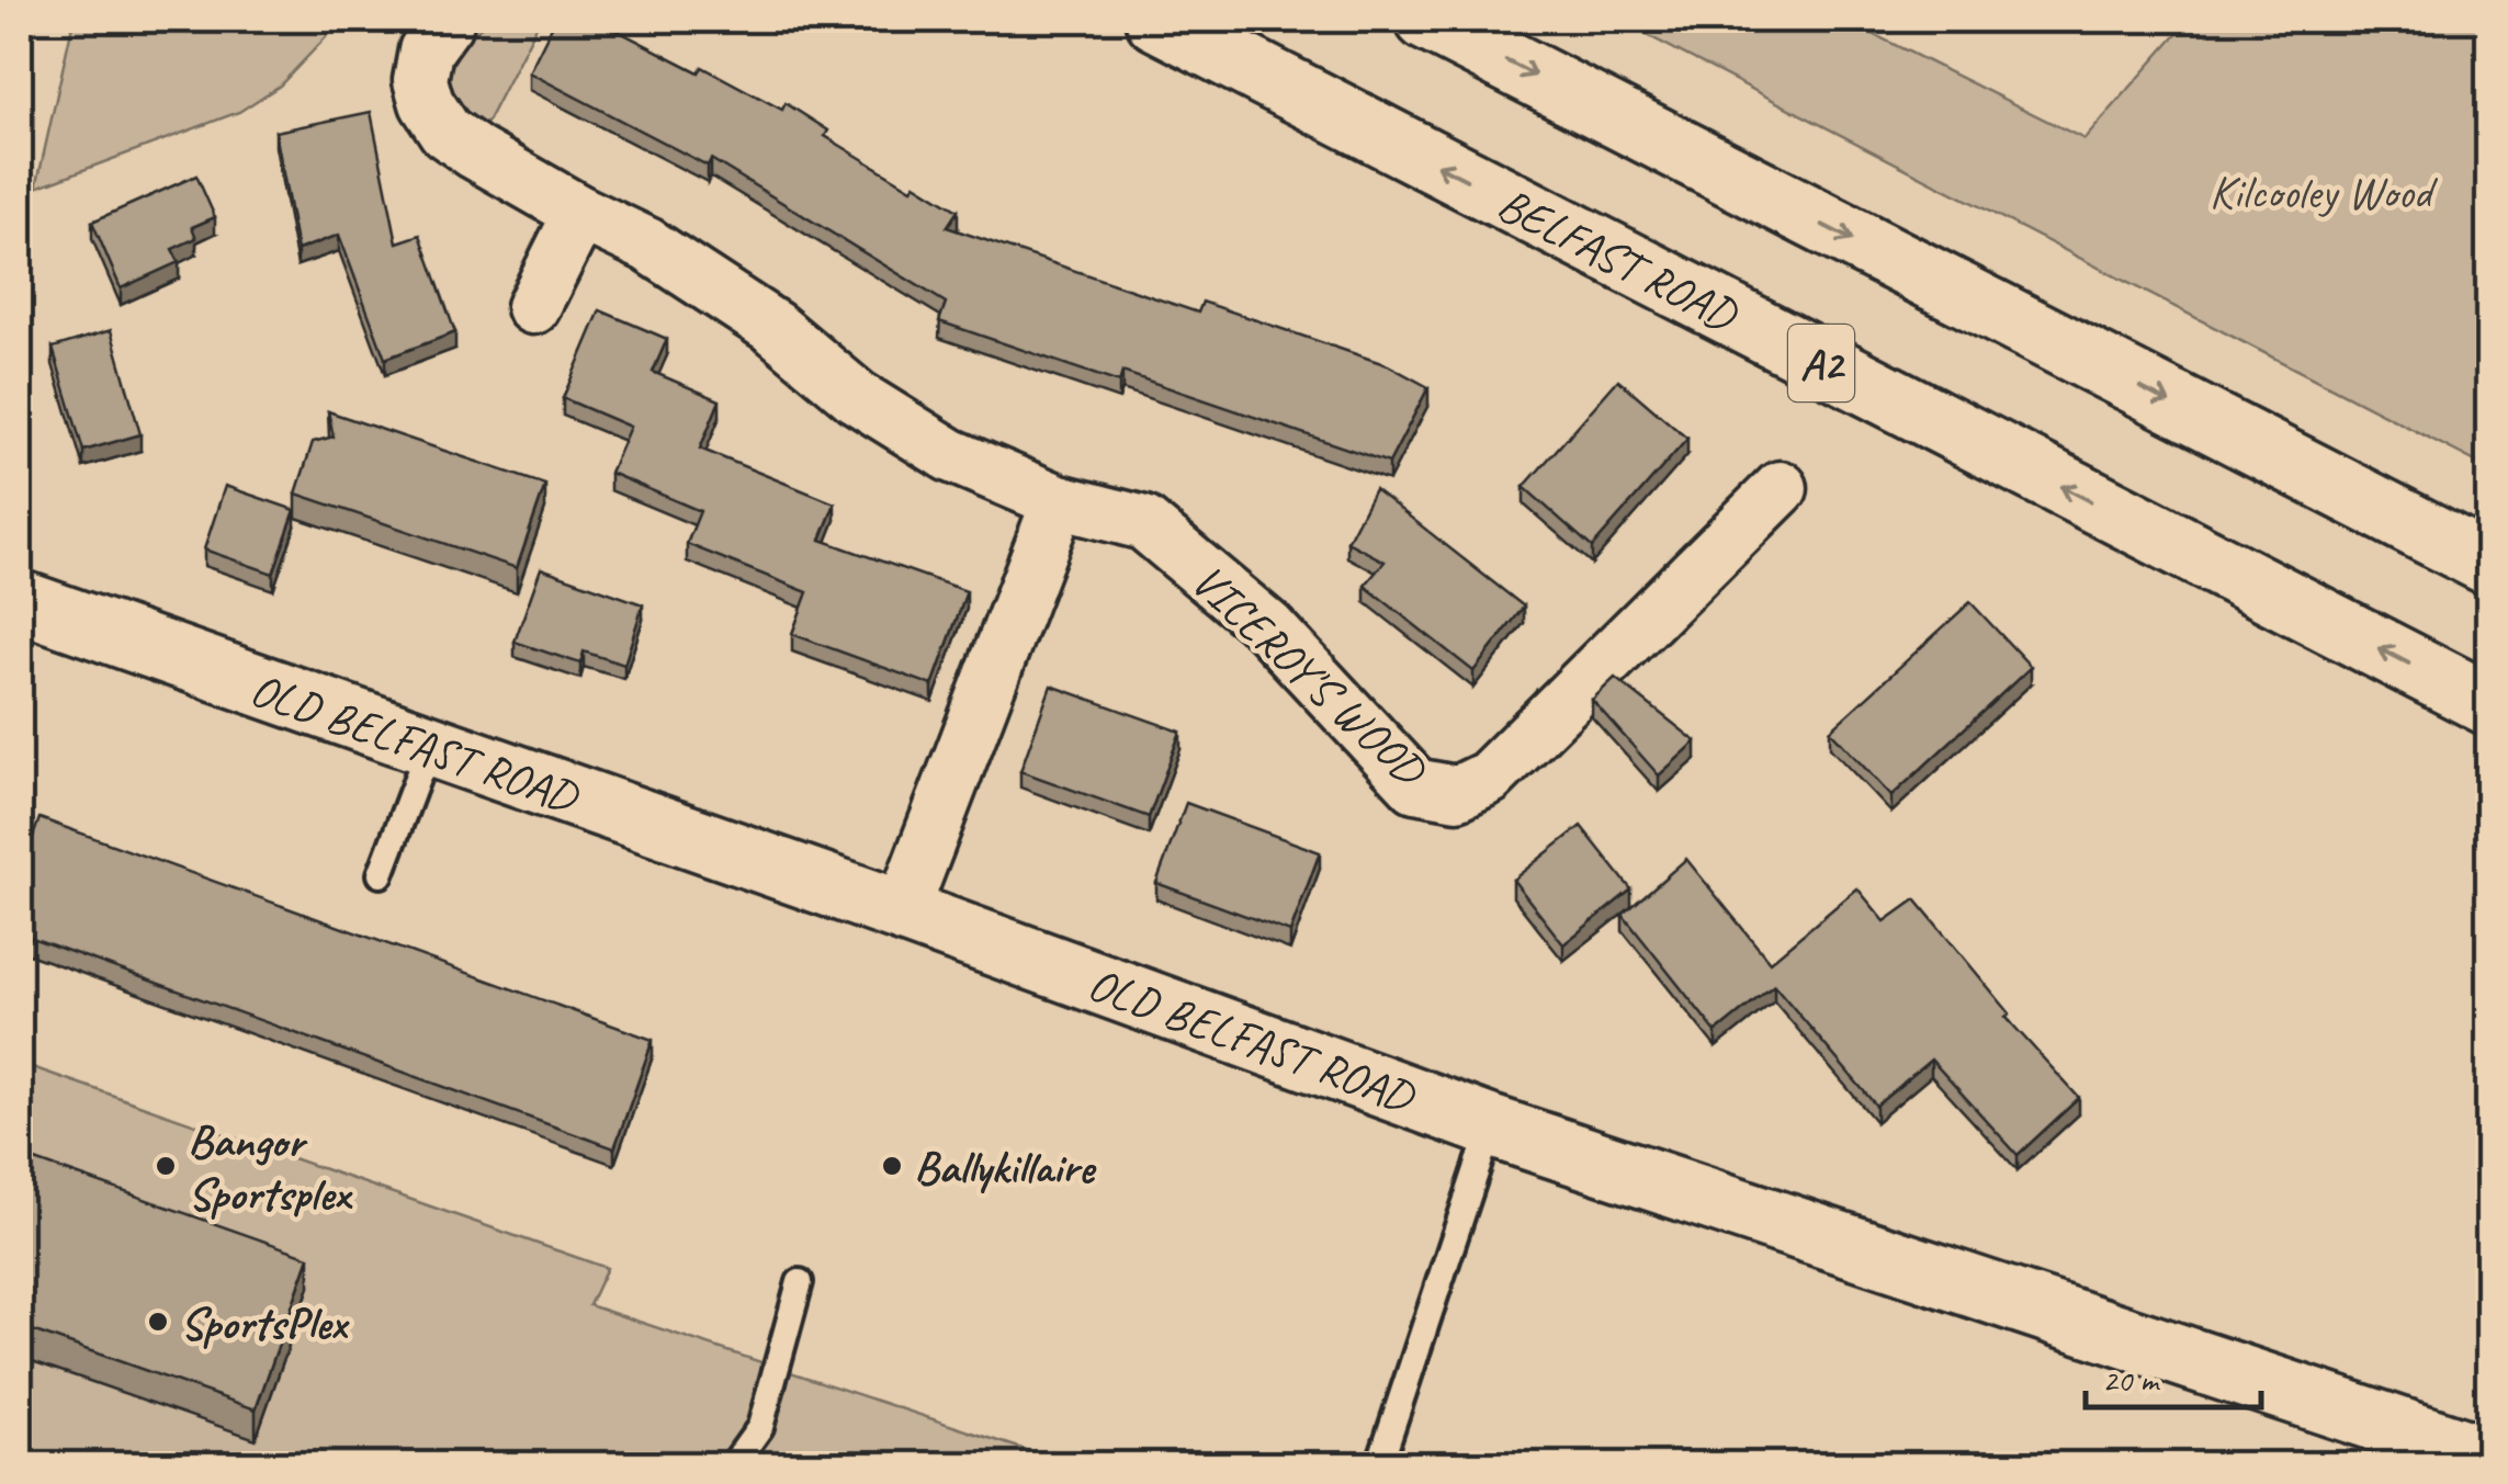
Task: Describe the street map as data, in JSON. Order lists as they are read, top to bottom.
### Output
{
  "streets": {
    "main road": ["BELFAST ROAD", "A2", "OLD BELFAST ROAD"],
    "street": ["VICEROY'S WOOD"]
  },
  "parks": ["Kilcooley Wood"],
  "places": ["Bangor Sportsplex", "Ballykillaire", "SportsPlex"],
  "scale_bar": "20 m"
}
